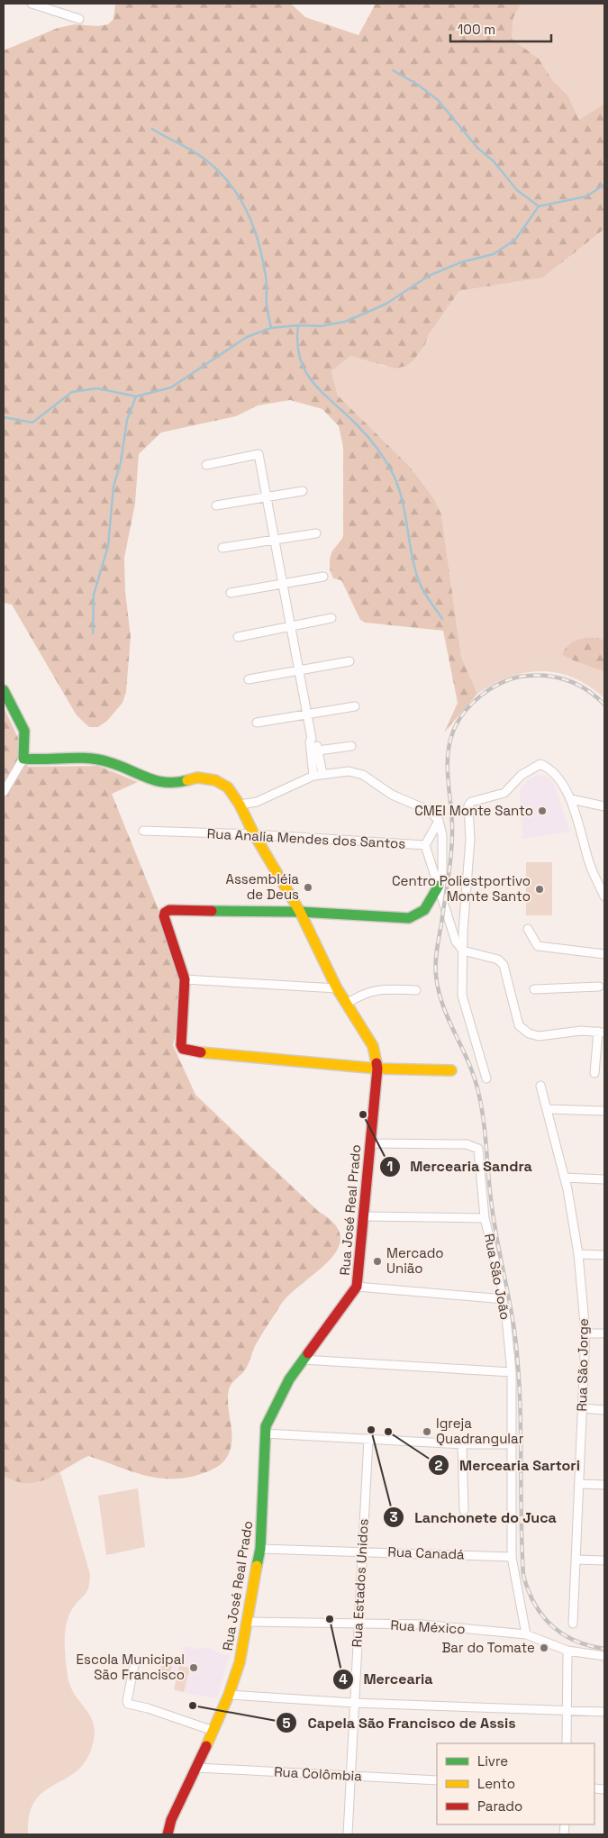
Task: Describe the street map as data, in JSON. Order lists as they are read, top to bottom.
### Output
{
  "streets": {
    "street": [
      "Rua Analia Mendes dos Santos",
      "Rua José Real Prado",
      "Rua São João",
      "Rua São Jorge",
      "Rua Canadá",
      "Rua Estados Unidos",
      "Rua México",
      "Rua Colômbia"
    ]
  },
  "crossings": [
    ["Rua Analia Mendes dos Santos", "Rua José Real Prado"],
    ["Rua José Real Prado", "Rua São João"],
    ["Rua José Real Prado", "Rua Canadá"],
    ["Rua José Real Prado", "Rua México"],
    ["Rua José Real Prado", "Rua Colômbia"],
    ["Rua São João", "Rua Canadá"],
    ["Rua São João", "Rua México"],
    ["Rua Canadá", "Rua Estados Unidos"],
    ["Rua Estados Unidos", "Rua México"],
    ["Rua Estados Unidos", "Rua Colômbia"]
  ],
  "places": [
    "CMEI Monte Santo",
    "Assembléia de Deus",
    "Centro Poliestportivo Monte Santo",
    "Mercearia Sandra",
    "Mercado União",
    "Lanchonete do Juca",
    "Mercearia Sartori",
    "Igreja Quadrangular",
    "Mercearia",
    "Bar do Tomate",
    "Escola Municipal São Francisco",
    "Capela São Francisco de Assis"
  ],
  "legend": ["Livre", "Lento", "Parado"],
  "scale_bar": "100 m"
}
